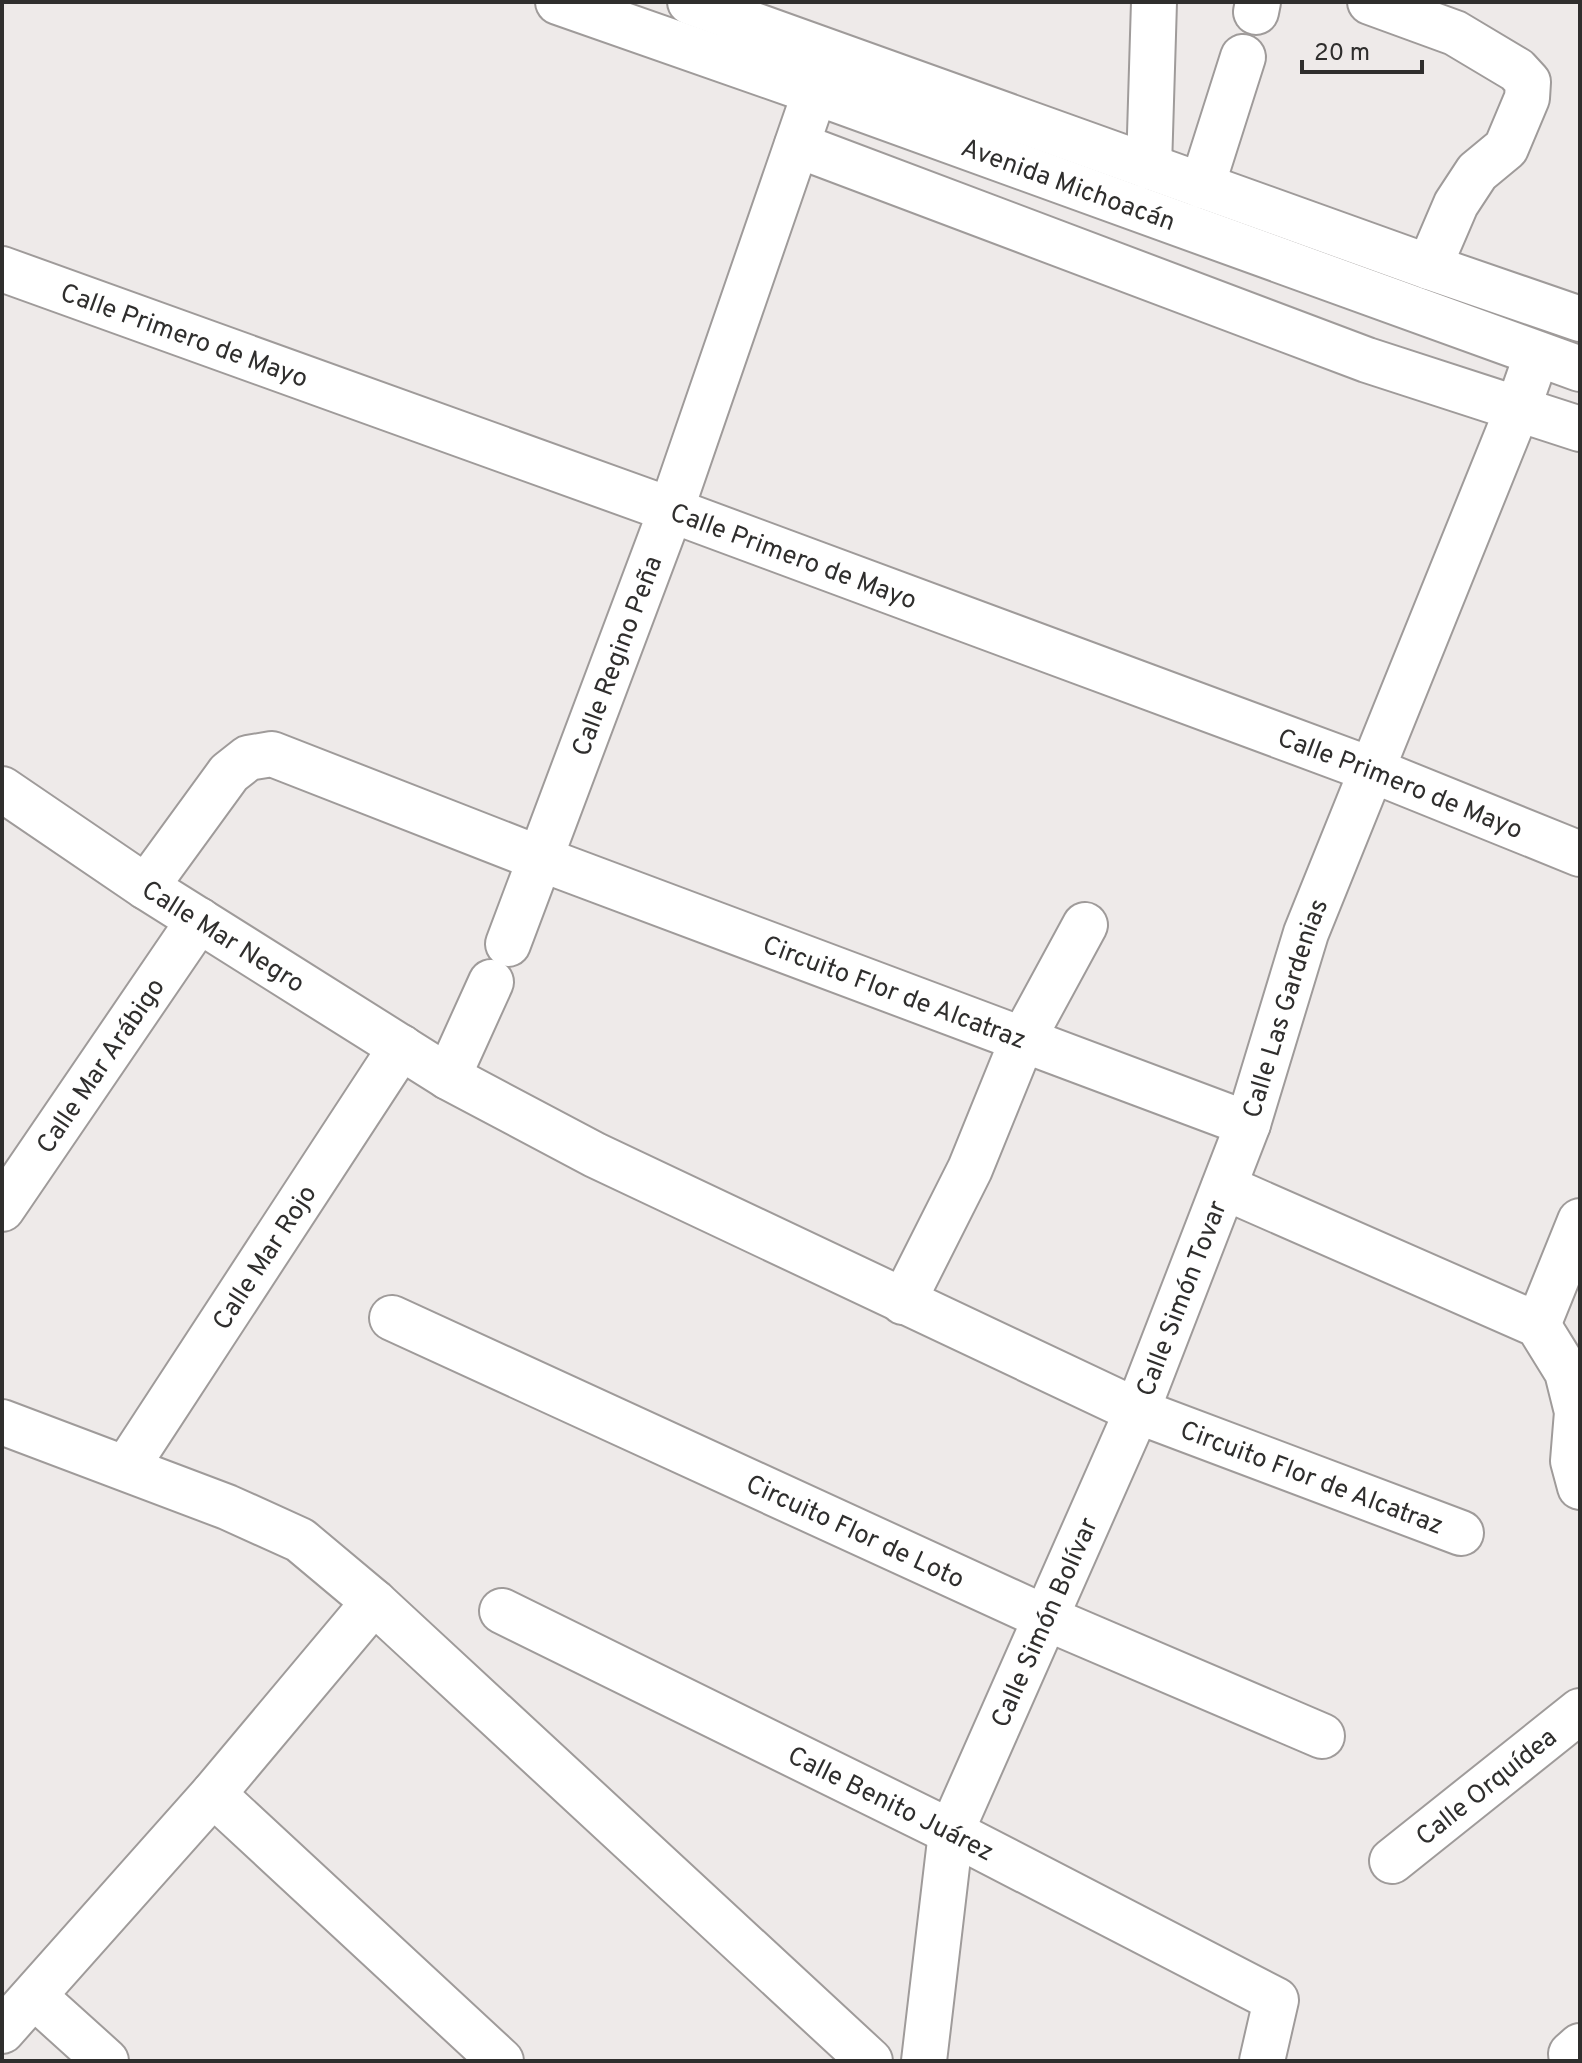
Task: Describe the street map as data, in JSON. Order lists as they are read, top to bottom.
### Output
{
  "streets": {
    "street": [
      "Avenida Michoacán",
      "Calle Primero de Mayo",
      "Calle Regino Peña",
      "Calle Mar Negro",
      "Circuito Flor de Alcatraz",
      "Calle Las Gardenias",
      "Calle Mar Arábigo",
      "Calle Mar Rojo",
      "Calle Simón Tovar",
      "Circuito Flor de Loto",
      "Calle Simón Bolívar",
      "Calle Orquídea",
      "Calle Benito Juárez"
    ]
  },
  "crossings": [
    ["Avenida Michoacán", "Calle Regino Peña"],
    ["Avenida Michoacán", "Calle Las Gardenias"],
    ["Calle Primero de Mayo", "Calle Regino Peña"],
    ["Calle Primero de Mayo", "Calle Las Gardenias"],
    ["Calle Regino Peña", "Calle Mar Negro"],
    ["Calle Regino Peña", "Circuito Flor de Alcatraz"],
    ["Calle Mar Negro", "Circuito Flor de Alcatraz"],
    ["Calle Mar Negro", "Calle Mar Arábigo"],
    ["Calle Mar Negro", "Calle Mar Rojo"],
    ["Circuito Flor de Alcatraz", "Calle Simón Tovar"],
    ["Circuito Flor de Alcatraz", "Calle Simón Bolívar"],
    ["Calle Las Gardenias", "Calle Simón Tovar"],
    ["Calle Simón Tovar", "Calle Simón Bolívar"],
    ["Circuito Flor de Loto", "Calle Simón Bolívar"],
    ["Calle Simón Bolívar", "Calle Benito Juárez"]
  ],
  "scale_bar": "20 m"
}
